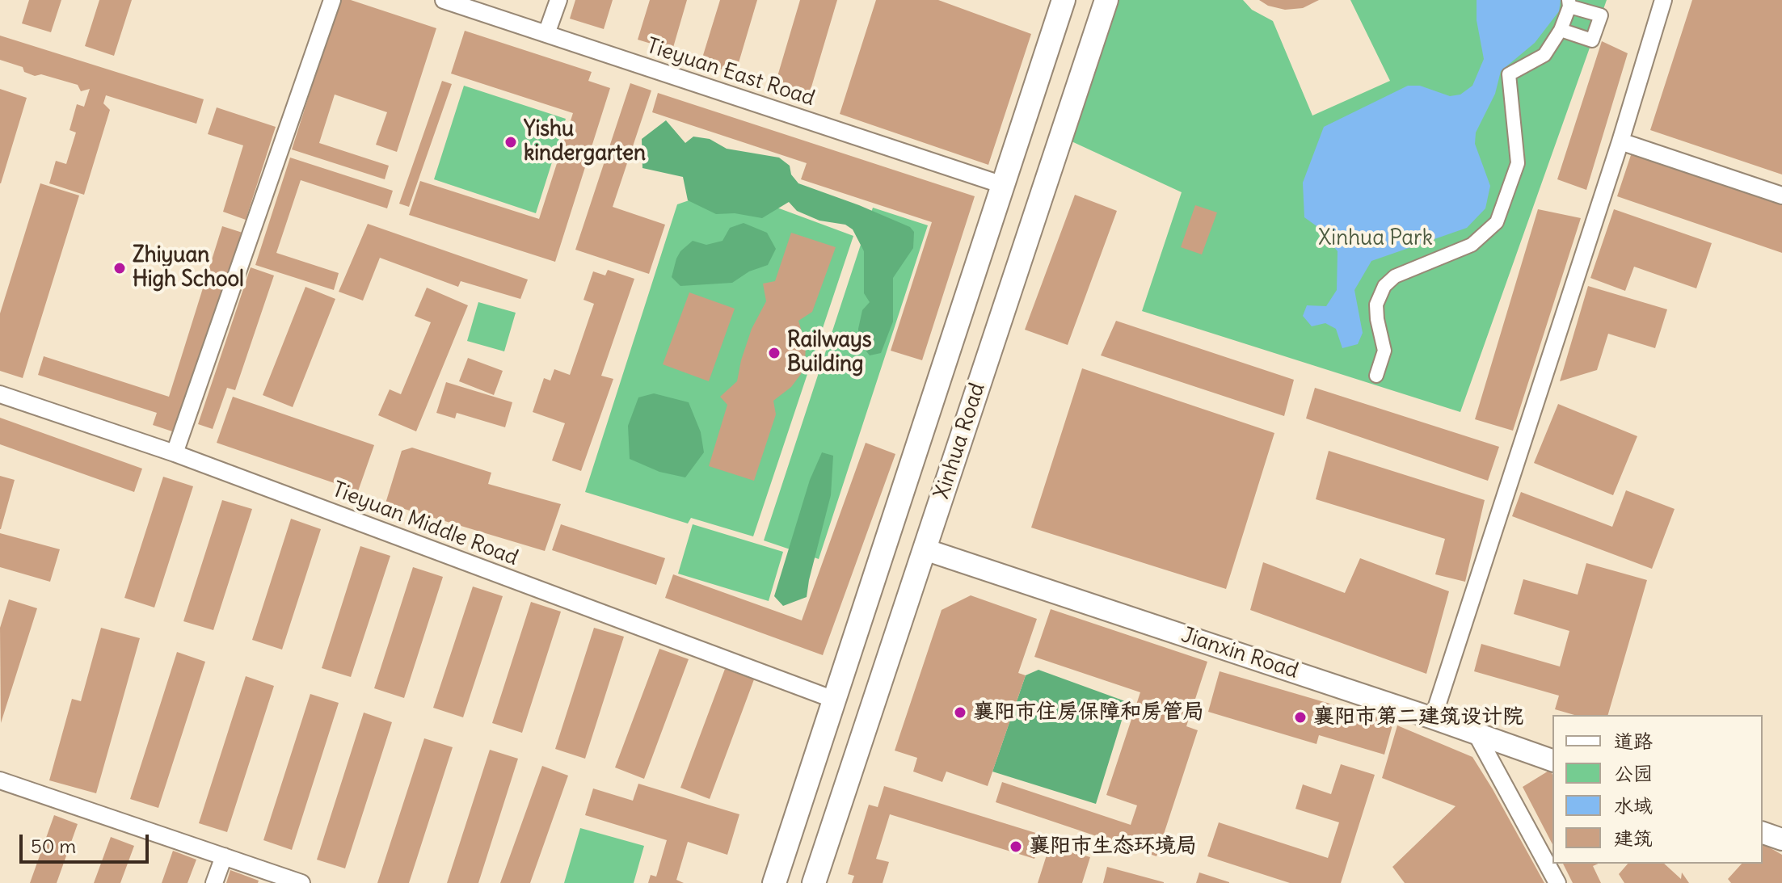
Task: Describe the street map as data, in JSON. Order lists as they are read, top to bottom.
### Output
{
  "streets": {
    "main road": ["Xinhua Road"],
    "street": ["Tieyuan East Road", "Tieyuan Middle Road", "Jianxin Road"]
  },
  "crossings": [
    ["Tieyuan East Road", "Xinhua Road"],
    ["Xinhua Road", "Tieyuan Middle Road"],
    ["Xinhua Road", "Jianxin Road"]
  ],
  "parks": ["Xinhua Park"],
  "places": [
    "Yishu kindergarten",
    "Zhiyuan High School",
    "Railways Building",
    "襄阳市住房保障和房管局",
    "襄阳市第二建筑设计院",
    "襄阳市生态环境局"
  ],
  "legend": [
    "道路",
    "公园",
    "水域",
    "建筑"
  ],
  "scale_bar": "50 m"
}
